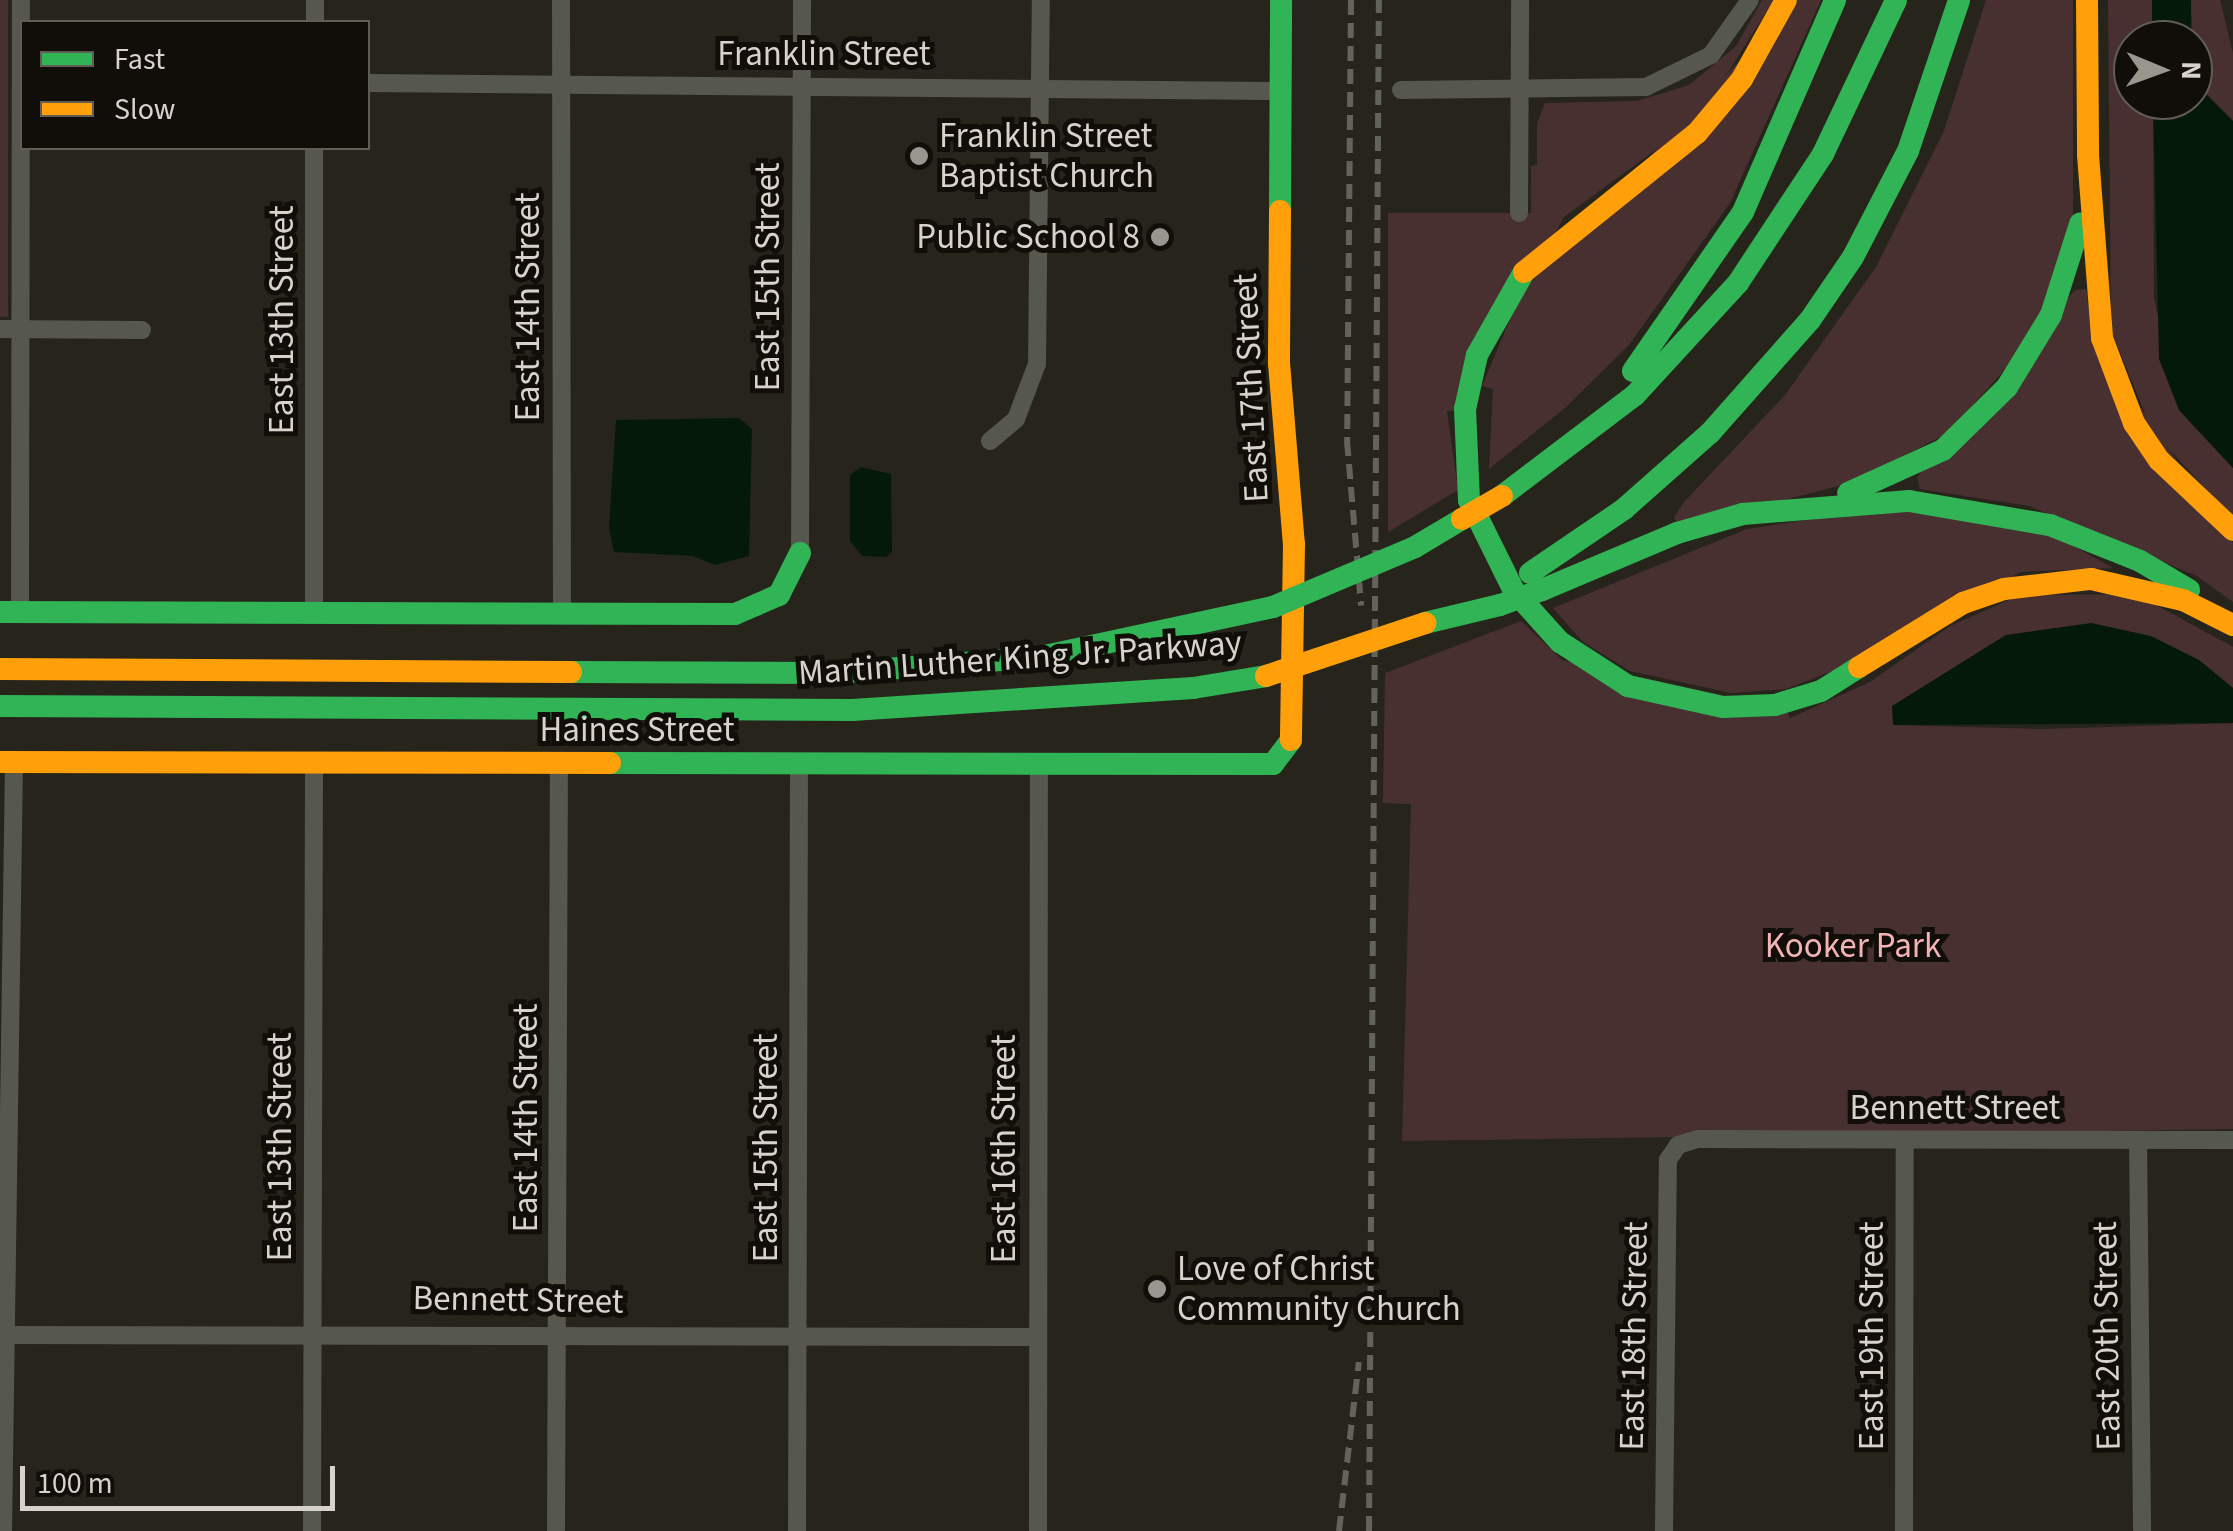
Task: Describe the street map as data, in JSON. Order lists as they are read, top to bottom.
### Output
{
  "streets": {
    "main road": ["East 17th Street", "Martin Luther King Jr. Parkway", "Haines Street"],
    "street": [
      "Franklin Street",
      "East 15th Street",
      "East 14th Street",
      "East 13th Street",
      "Bennett Street",
      "East 16th Street",
      "East 18th Street",
      "East 19th Street",
      "East 20th Street"
    ]
  },
  "crossings": [
    ["Franklin Street", "East 15th Street"],
    ["Franklin Street", "East 14th Street"],
    ["Franklin Street", "East 17th Street"],
    ["East 15th Street", "Haines Street"],
    ["East 15th Street", "Bennett Street"],
    ["East 14th Street", "Haines Street"],
    ["East 14th Street", "Bennett Street"],
    ["East 13th Street", "Haines Street"],
    ["East 13th Street", "Bennett Street"],
    ["East 17th Street", "Haines Street"],
    ["Haines Street", "East 16th Street"],
    ["Bennett Street", "East 16th Street"],
    ["Bennett Street", "East 18th Street"],
    ["Bennett Street", "East 19th Street"],
    ["Bennett Street", "East 20th Street"]
  ],
  "parks": ["Kooker Park"],
  "places": ["Franklin Street Baptist Church", "Public School 8", "Love of Christ Community Church"],
  "legend": ["Fast", "Slow"],
  "scale_bar": "100 m",
  "north": "right"
}
